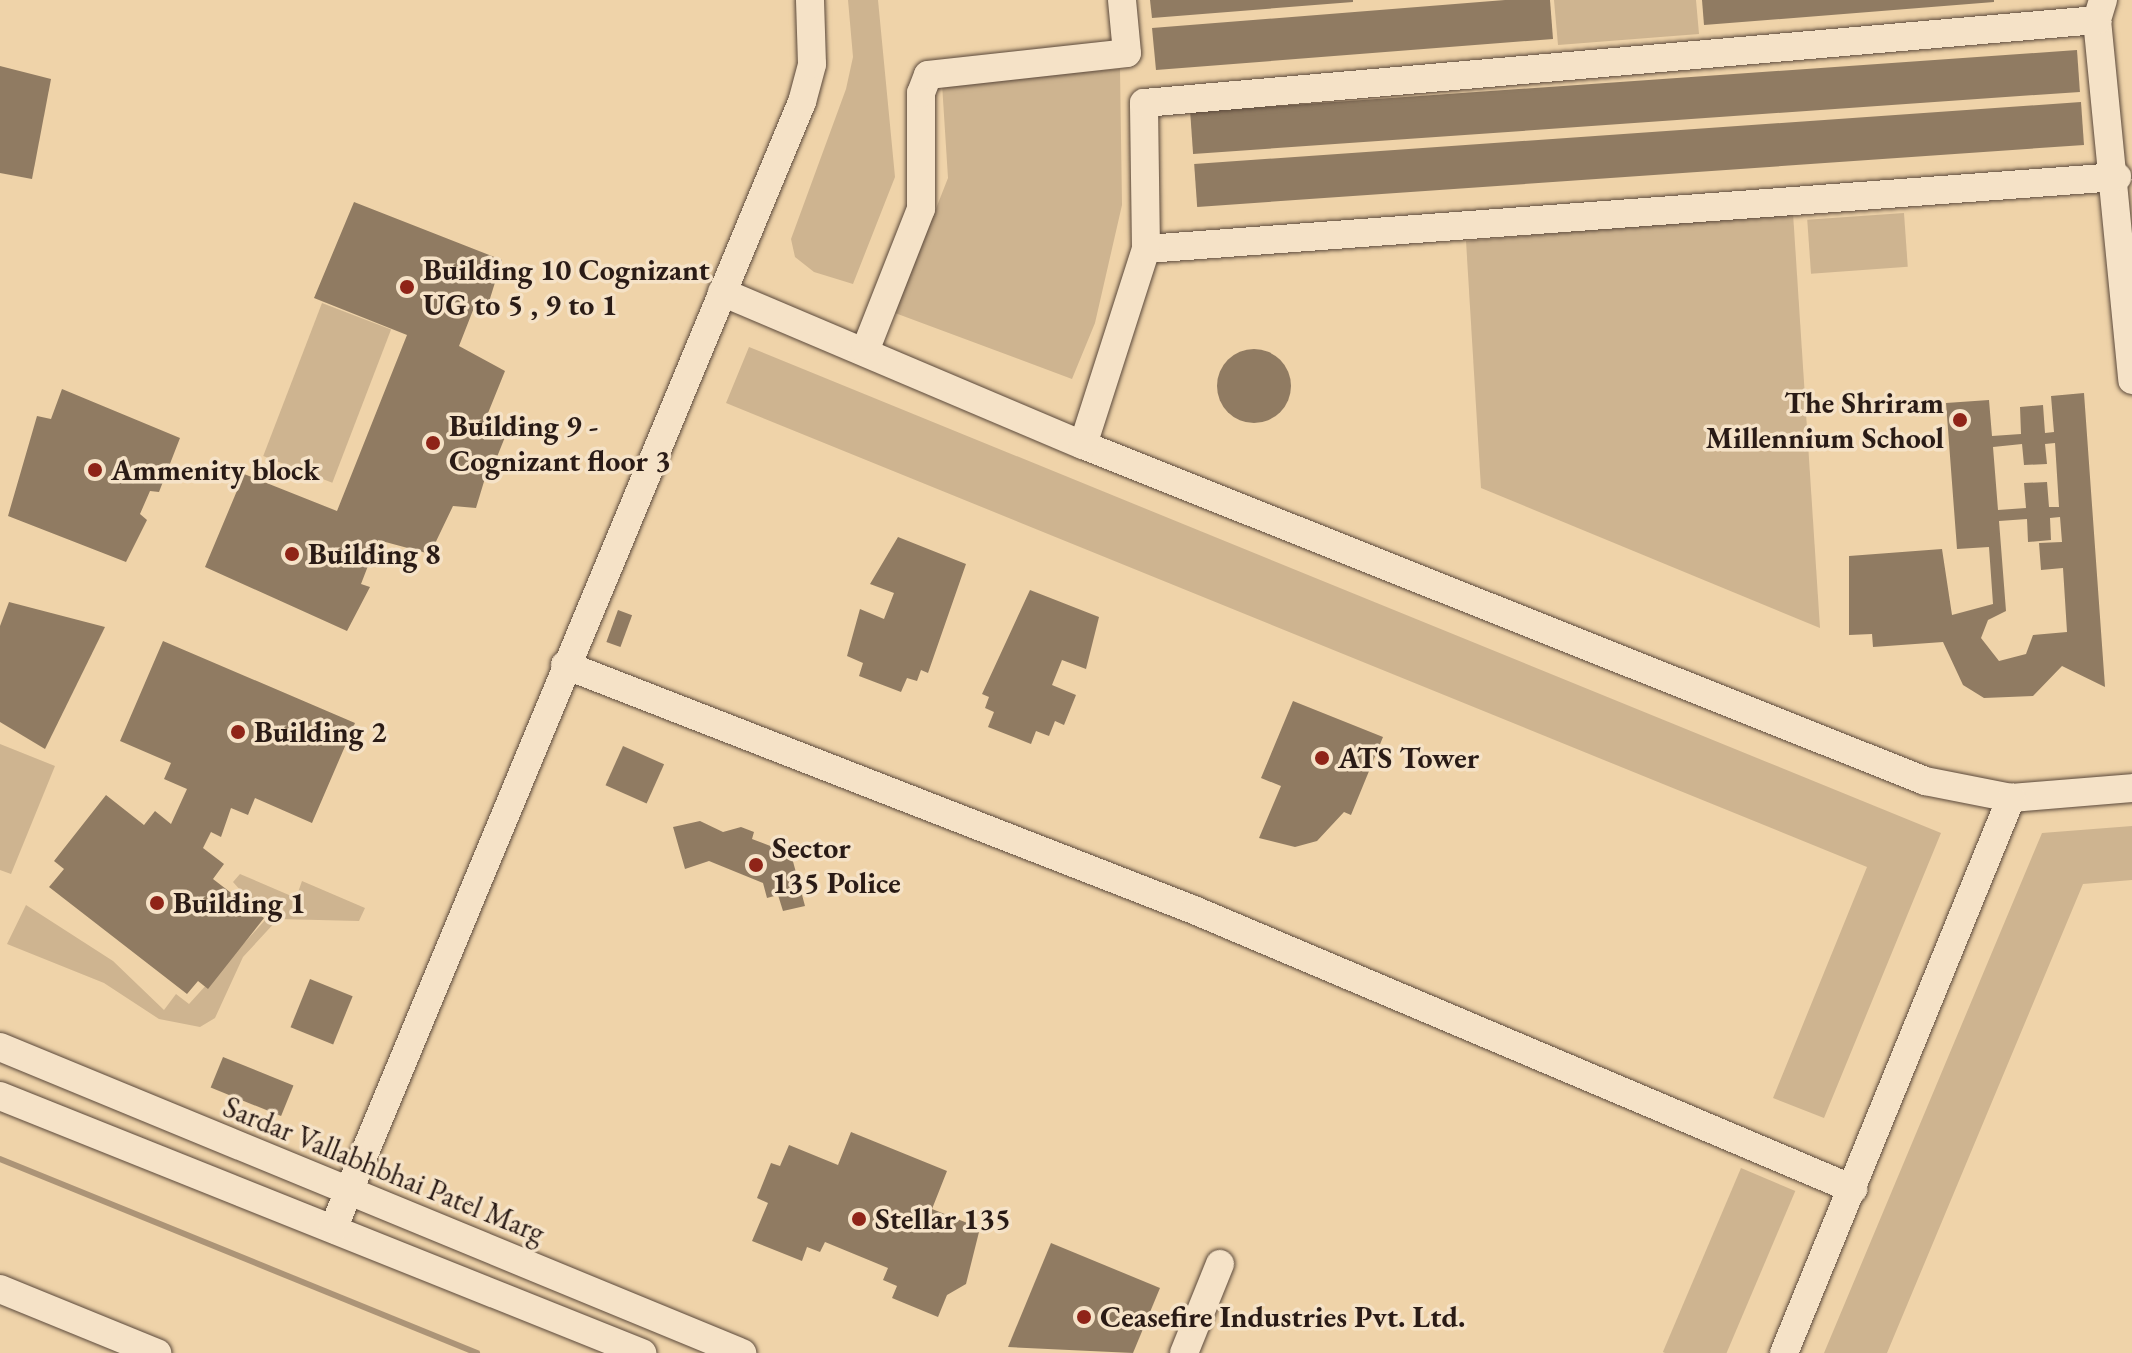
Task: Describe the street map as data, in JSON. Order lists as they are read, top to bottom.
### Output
{
  "streets": {
    "street": ["Sardar Vallabhbhai Patel Marg"]
  },
  "places": [
    "Building 10 Cognizant UG to 5 , 9 to 1",
    "The Shriram Millennium School",
    "Building 9 - Cognizant floor 3",
    "Ammenity block",
    "Building 8",
    "Building 2",
    "ATS Tower",
    "Sector 135 Police",
    "Building 1",
    "Stellar 135",
    "Ceasefire Industries Pvt. Ltd."
  ]
}
